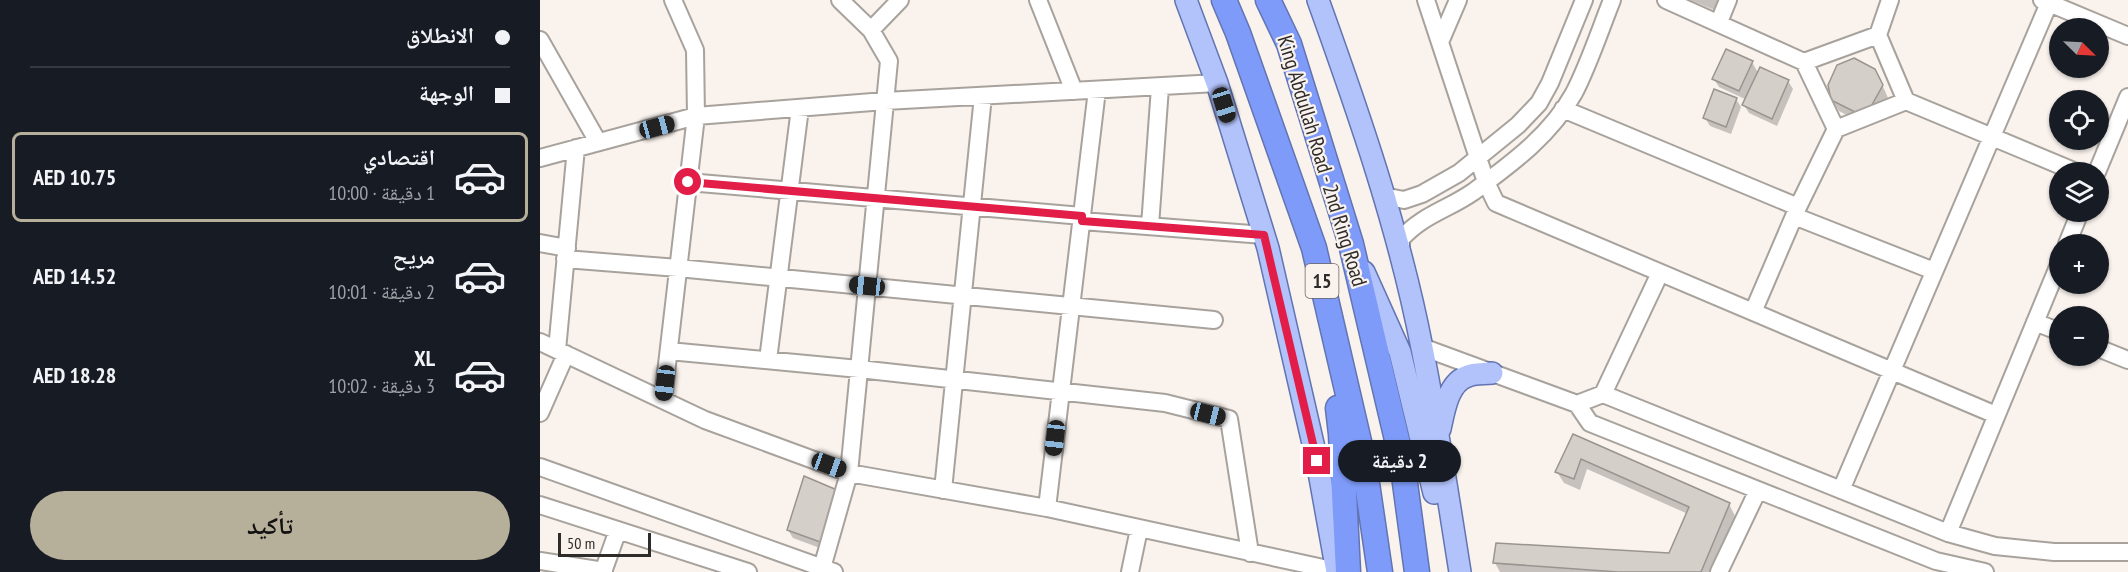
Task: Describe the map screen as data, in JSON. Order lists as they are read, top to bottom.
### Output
{
  "streets": {
    "highway": ["King Abdullah Road - 2nd Ring Road", "15"]
  },
  "scale_bar": "50 m",
  "north": "bottom right",
  "page": {
    "banner": ["الانطلاق", "الوجهة"],
    "map_buttons": ["+", "−"],
    "list": [
      {
        "name": "اقتصادي",
        "note": "1 دقيقة · 10:00",
        "value": "AED 10.75"
      },
      {
        "name": "مريح",
        "note": "2 دقيقة · 10:01",
        "value": "AED 14.52"
      },
      {
        "name": "XL",
        "note": "3 دقيقة · 10:02",
        "value": "AED 18.28"
      }
    ],
    "bubble": "2 دقيقة",
    "buttons": "تأكيد",
    "scale": "50 m"
  }
}
